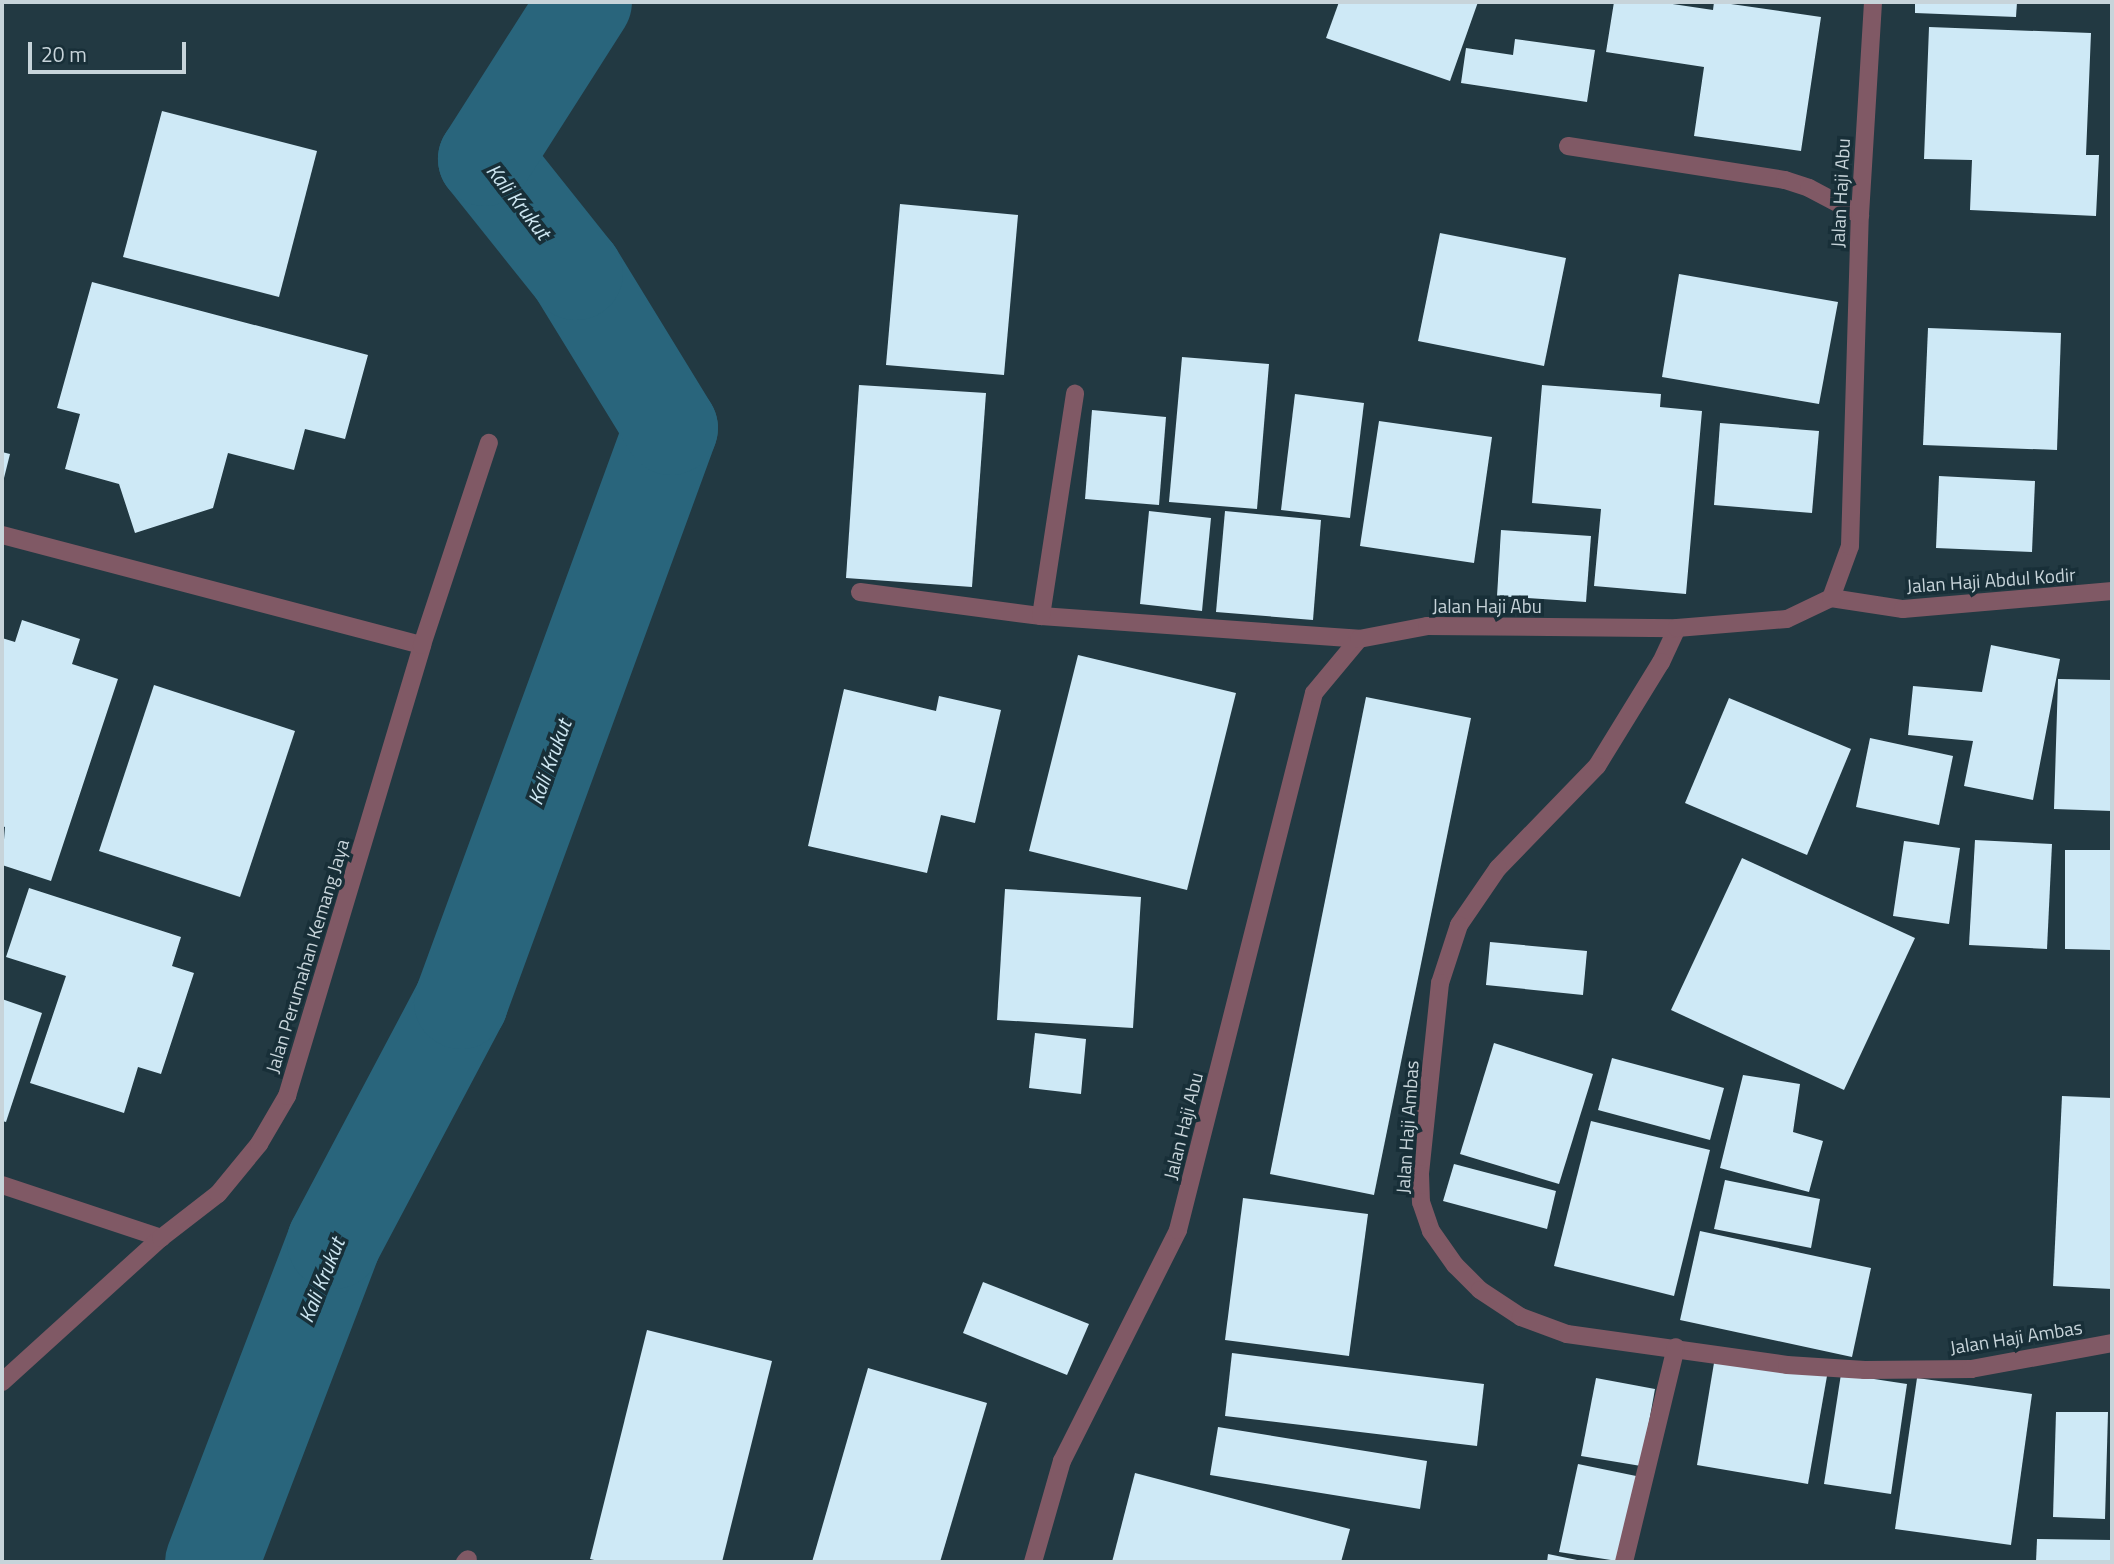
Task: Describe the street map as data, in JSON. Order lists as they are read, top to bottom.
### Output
{
  "streets": {
    "street": [
      "Jalan Haji Abu",
      "Jalan Haji Abdul Kodir",
      "Jalan Perumahan Kemang Jaya",
      "Jalan Haji Ambas"
    ]
  },
  "crossings": [
    ["Jalan Haji Abu", "Jalan Haji Abdul Kodir"],
    ["Jalan Haji Abu", "Jalan Haji Ambas"]
  ],
  "water": ["Kali Krukut"],
  "scale_bar": "20 m"
}
